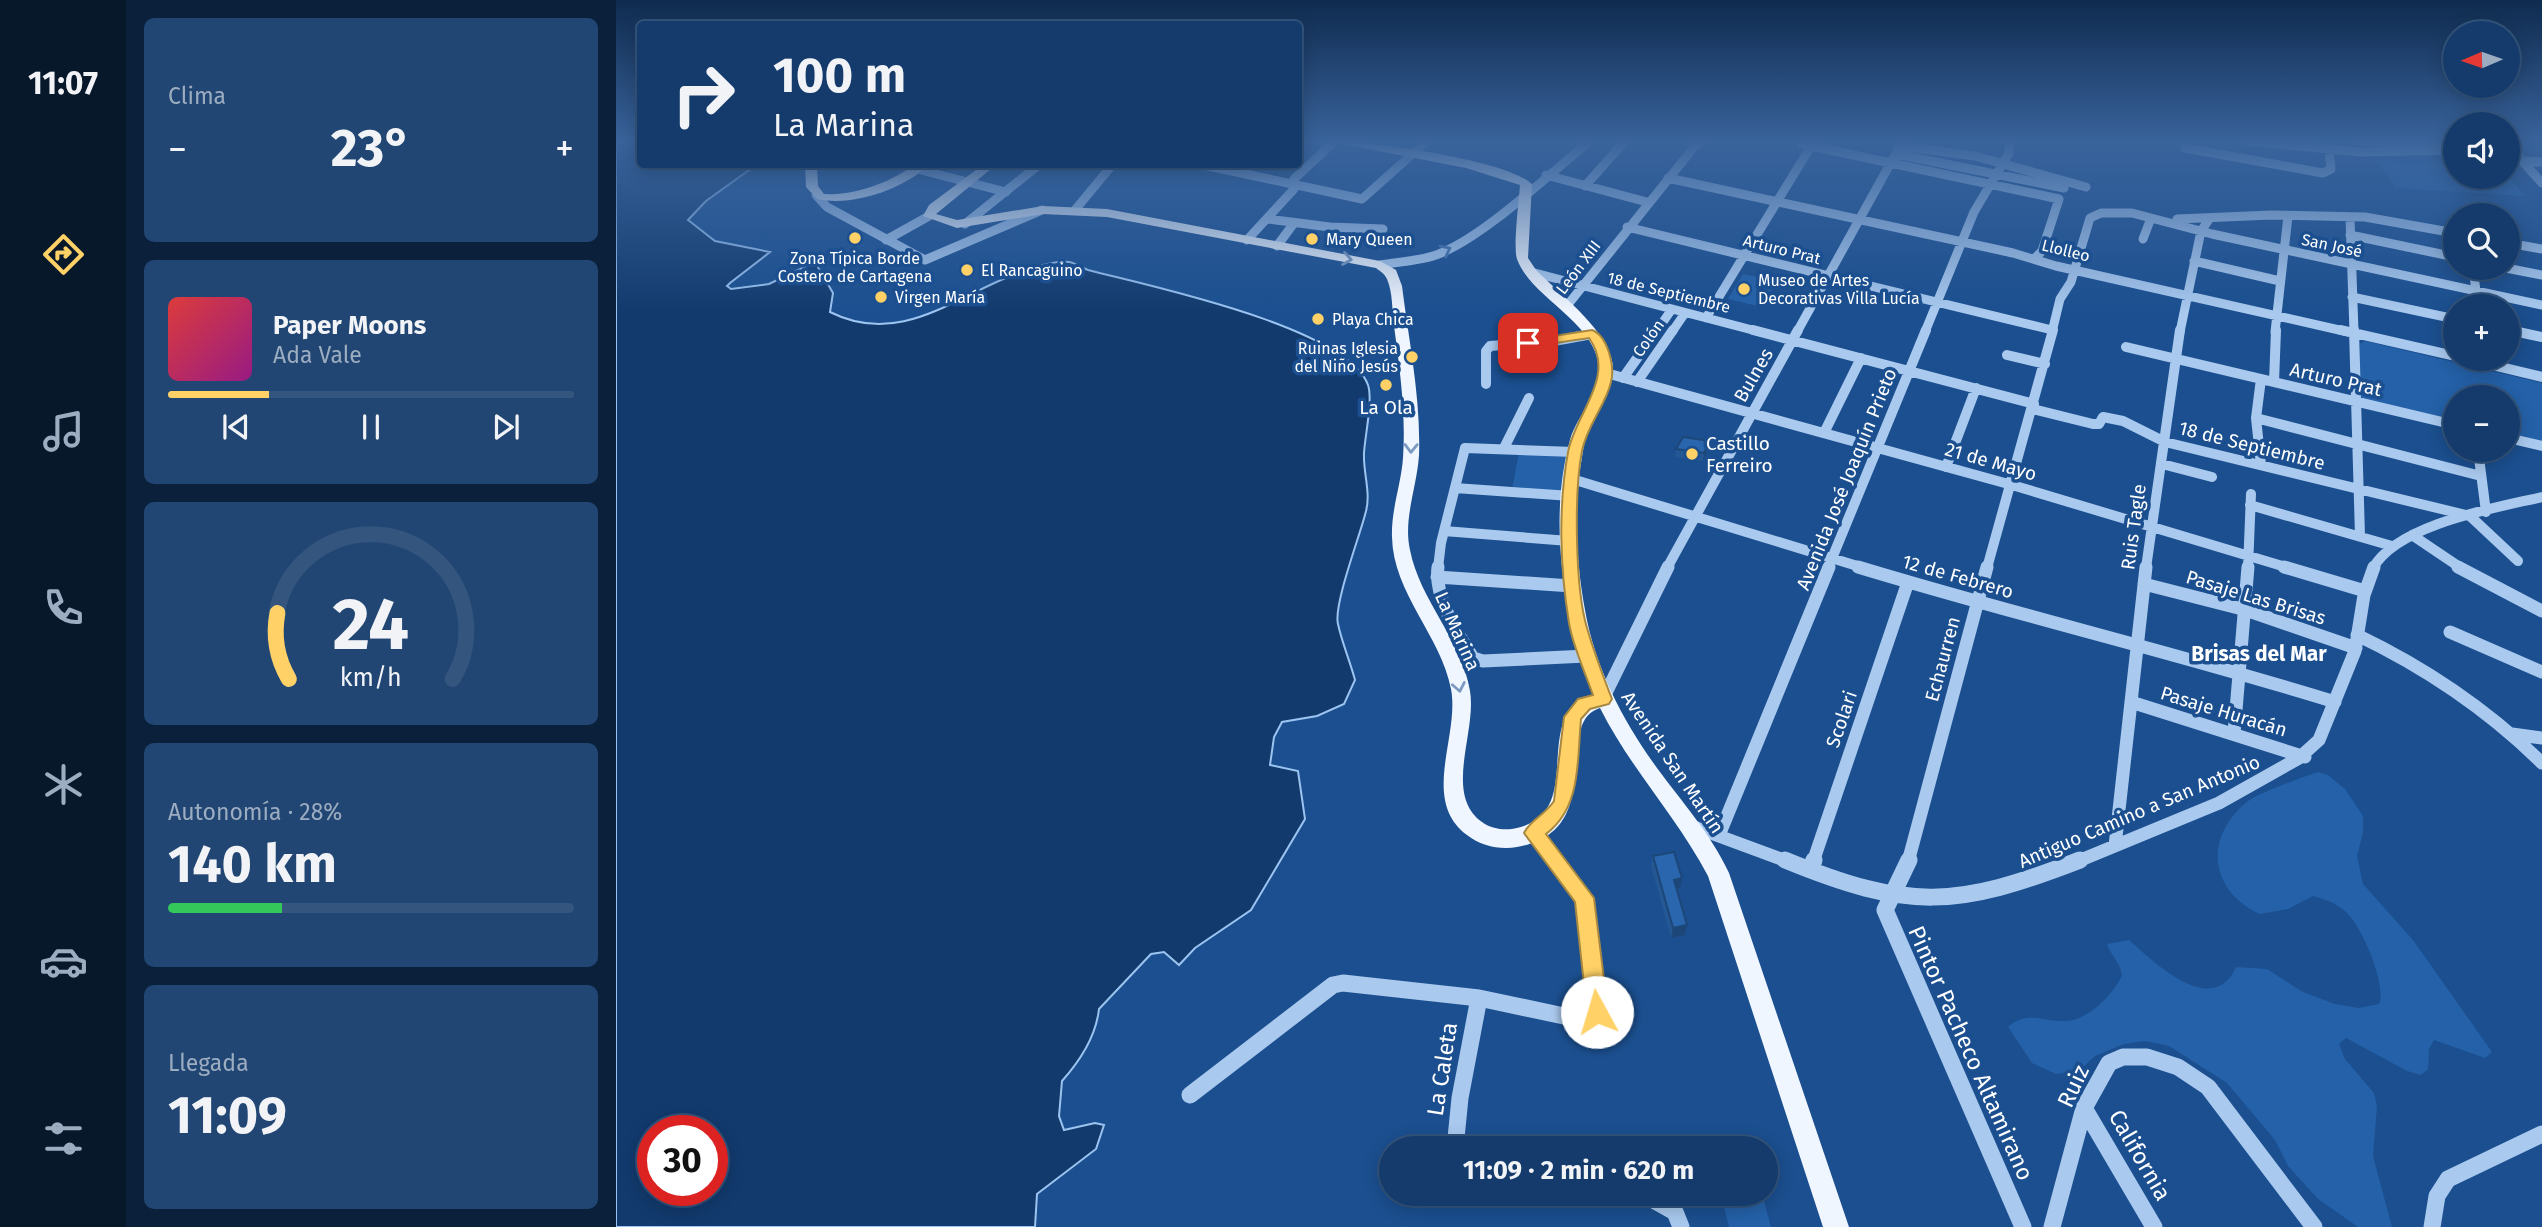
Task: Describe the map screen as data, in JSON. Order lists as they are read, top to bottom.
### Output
{
  "streets": {
    "main road": ["La Marina", "Avenida San Martín"],
    "street": [
      "San José",
      "Arturo Prat",
      "Llolleo",
      "León XIII",
      "18 de Septiembre",
      "Colón",
      "Bulnes",
      "21 de Mayo",
      "Avenida José Joaquín Prieto",
      "Ruis Tagle",
      "12 de Febrero",
      "Pasaje Las Brisas",
      "Echaurren",
      "Pasaje Huracán",
      "Scolari",
      "Antiguo Camino a San Antonio",
      "Pintor Pacheco Altamirano",
      "La Caleta",
      "Ruiz",
      "California"
    ]
  },
  "crossings": [
    ["San José", "Ruis Tagle"],
    ["San José", "Echaurren"],
    ["Arturo Prat", "León XIII"],
    ["Arturo Prat", "Bulnes"],
    ["Arturo Prat", "Avenida José Joaquín Prieto"],
    ["Arturo Prat", "Ruis Tagle"],
    ["Arturo Prat", "Echaurren"],
    ["Llolleo", "Bulnes"],
    ["Llolleo", "Avenida José Joaquín Prieto"],
    ["Llolleo", "Ruis Tagle"],
    ["Llolleo", "Echaurren"],
    ["León XIII", "18 de Septiembre"],
    ["18 de Septiembre", "Colón"],
    ["18 de Septiembre", "Bulnes"],
    ["18 de Septiembre", "Avenida José Joaquín Prieto"],
    ["18 de Septiembre", "Ruis Tagle"],
    ["18 de Septiembre", "Echaurren"],
    ["18 de Septiembre", "Antiguo Camino a San Antonio"],
    ["Colón", "21 de Mayo"],
    ["Bulnes", "21 de Mayo"],
    ["Bulnes", "12 de Febrero"],
    ["Bulnes", "Avenida San Martín"],
    ["21 de Mayo", "Avenida José Joaquín Prieto"],
    ["21 de Mayo", "Ruis Tagle"],
    ["21 de Mayo", "Echaurren"],
    ["21 de Mayo", "Avenida San Martín"],
    ["21 de Mayo", "Antiguo Camino a San Antonio"],
    ["Avenida José Joaquín Prieto", "12 de Febrero"],
    ["Avenida José Joaquín Prieto", "Antiguo Camino a San Antonio"],
    ["Ruis Tagle", "12 de Febrero"],
    ["Ruis Tagle", "Pasaje Las Brisas"],
    ["Ruis Tagle", "Pasaje Huracán"],
    ["Ruis Tagle", "Antiguo Camino a San Antonio"],
    ["12 de Febrero", "Echaurren"],
    ["12 de Febrero", "Scolari"],
    ["12 de Febrero", "Avenida San Martín"],
    ["12 de Febrero", "Antiguo Camino a San Antonio"],
    ["Pasaje Las Brisas", "Antiguo Camino a San Antonio"],
    ["Echaurren", "Antiguo Camino a San Antonio"],
    ["Echaurren", "Pintor Pacheco Altamirano"],
    ["Pasaje Huracán", "Antiguo Camino a San Antonio"],
    ["Scolari", "Antiguo Camino a San Antonio"],
    ["Avenida San Martín", "Antiguo Camino a San Antonio"],
    ["Antiguo Camino a San Antonio", "Pintor Pacheco Altamirano"],
    ["Ruiz", "California"]
  ],
  "one_way": ["La Marina"],
  "districts": ["Brisas del Mar"],
  "places": [
    "Zona Típica Borde Costero de Cartagena",
    "Mary Queen",
    "El Rancaguino",
    "Museo de Artes Decorativas Villa Lucía",
    "Virgen María",
    "Playa Chica",
    "Ruinas Iglesia del Niño Jesús",
    "La Ola",
    "Castillo Ferreiro"
  ],
  "north": "left",
  "page": {
    "tabs": "11:07",
    "tile": [
      "Clima",
      ["Autonomía · 28%", "140 km"],
      ["Llegada", "11:09"]
    ],
    "map_buttons": ["+", "−"],
    "turn": ["100 m", "La Marina"],
    "heat": ["−", "23°", "+"],
    "song": ["Paper Moons", "Ada Vale"],
    "limit": "30",
    "trip": "11:09 · 2 min · 620 m",
    "gauge": ["24", "km/h"]
  }
}
